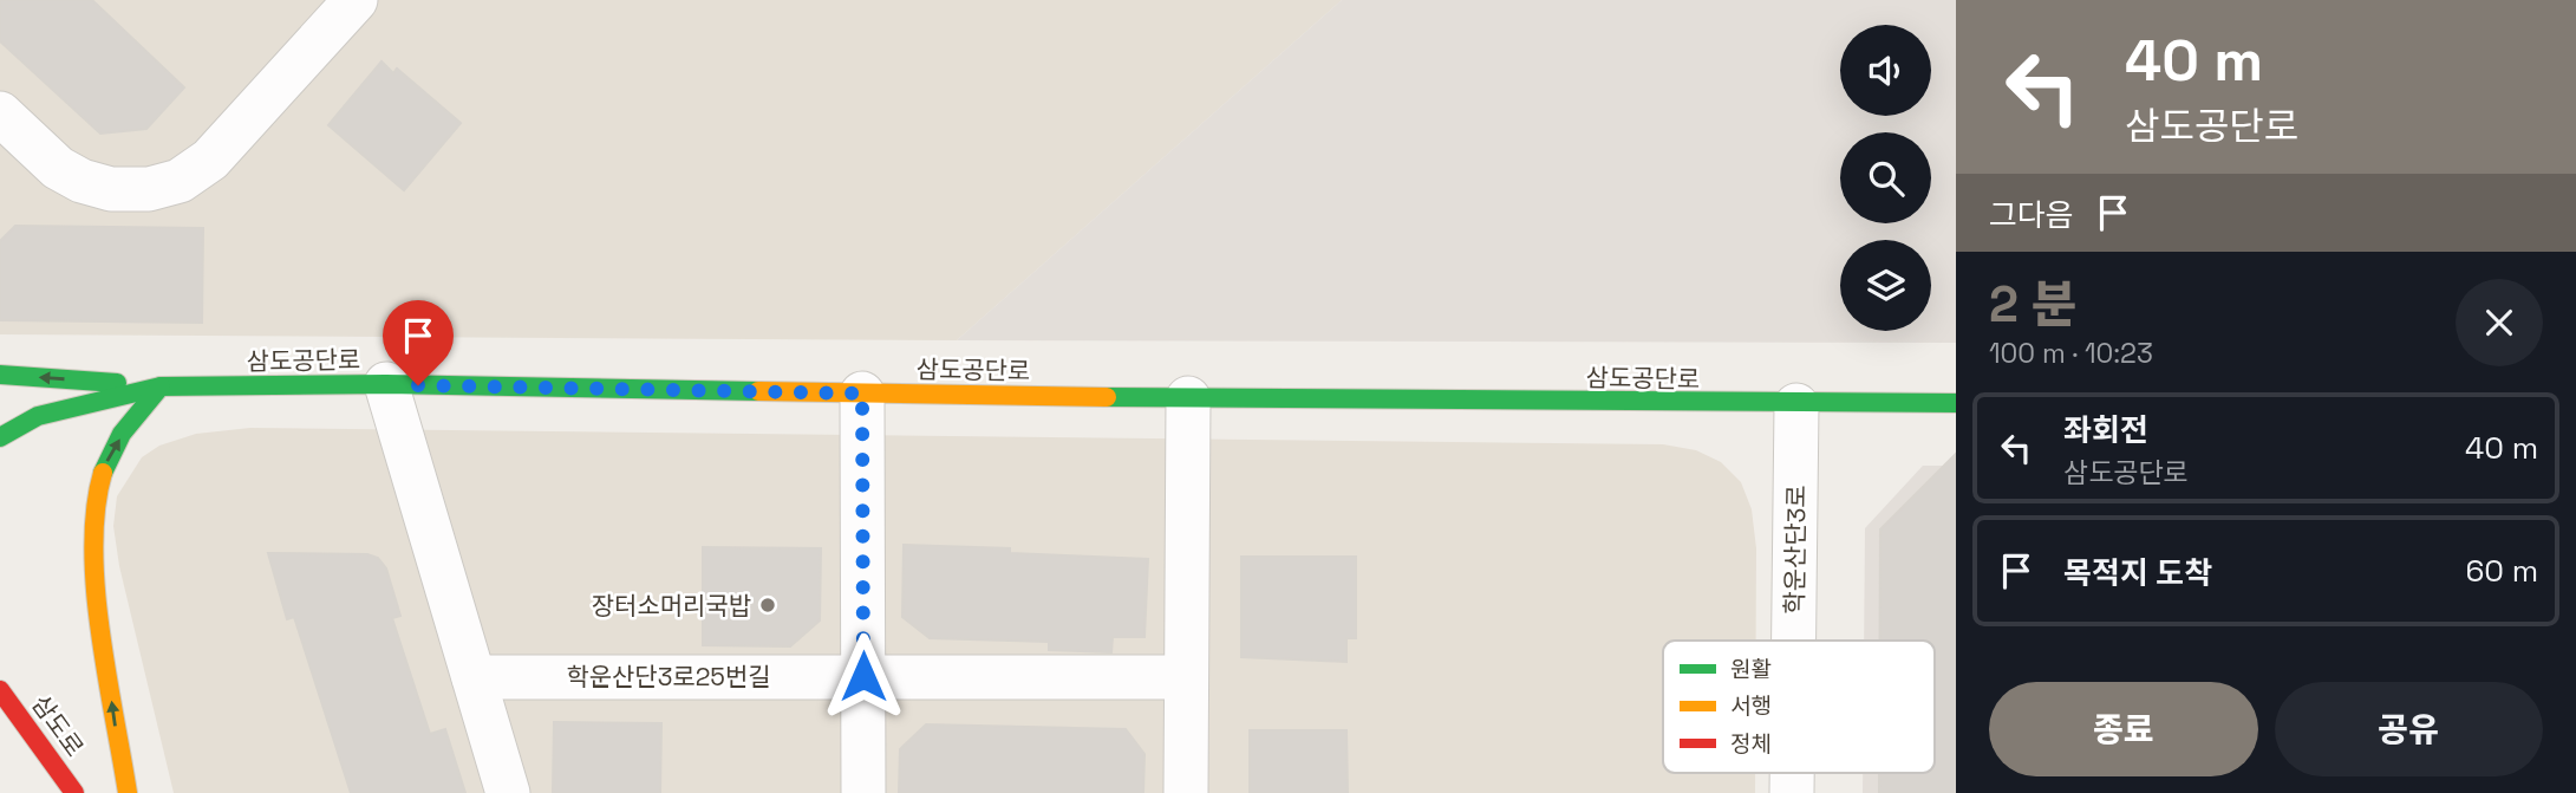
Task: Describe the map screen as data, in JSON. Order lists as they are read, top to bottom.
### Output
{
  "streets": {
    "street": [
      "삼도공단로",
      "학운산단3로",
      "학운산단3로25번길",
      "삼도로"
    ]
  },
  "crossings": [
    ["삼도공단로", "학운산단3로"]
  ],
  "places": ["장터소머리국밥"],
  "legend": ["원활", "서행", "정체"],
  "page": {
    "turn": ["40 m", "삼도공단로"],
    "then": "그다음",
    "heading": ["2 분", "100 m · 10:23"],
    "list": [
      {
        "name": "좌회전",
        "note": "삼도공단로",
        "value": "40 m"
      },
      {
        "name": "목적지 도착",
        "value": "60 m"
      }
    ],
    "buttons": ["종료", "공유"]
  }
}
